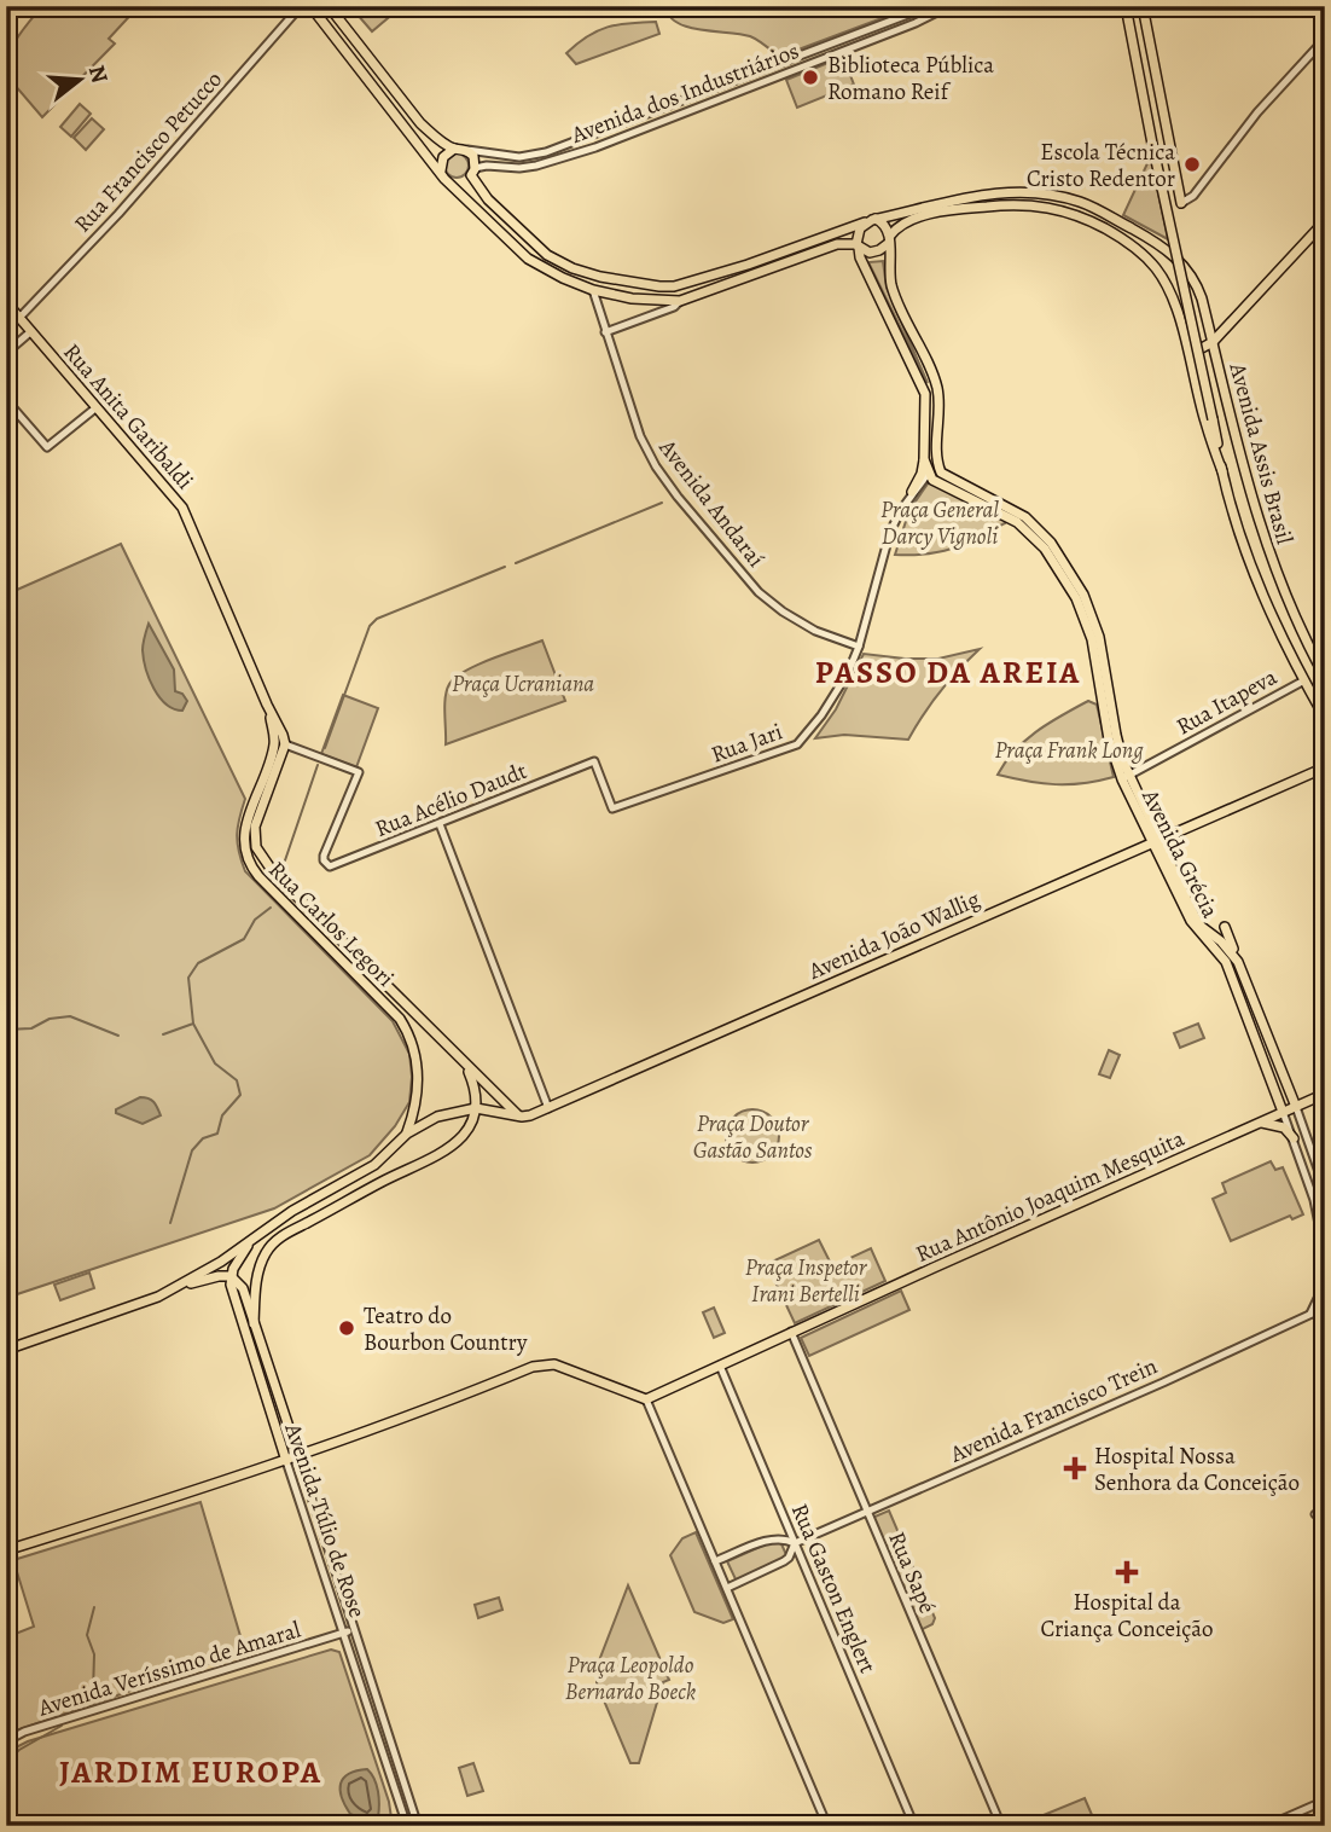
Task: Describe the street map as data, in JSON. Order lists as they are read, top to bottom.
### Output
{
  "streets": {
    "main road": [
      "Avenida dos Industriários",
      "Rua Anita Garibaldi",
      "Avenida Assis Brasil",
      "Avenida Grécia",
      "Rua Carlos Legori",
      "Avenida João Wallig",
      "Rua Antônio Joaquim Mesquita",
      "Avenida Túlio de Rose"
    ],
    "street": [
      "Rua Francisco Petucco",
      "Avenida Andaraí",
      "Rua Itapeva",
      "Rua Jari",
      "Rua Acélio Daudt",
      "Avenida Francisco Trein",
      "Rua Sapé",
      "Rua Gaston Englert",
      "Avenida Veríssimo de Amaral"
    ]
  },
  "crossings": [
    ["Rua Francisco Petucco", "Rua Anita Garibaldi"],
    ["Rua Anita Garibaldi", "Rua Acélio Daudt"],
    ["Rua Anita Garibaldi", "Rua Carlos Legori"],
    ["Avenida Assis Brasil", "Rua Itapeva"],
    ["Avenida Assis Brasil", "Avenida Grécia"],
    ["Avenida Andaraí", "Rua Jari"],
    ["Rua Itapeva", "Avenida Grécia"],
    ["Rua Jari", "Rua Acélio Daudt"],
    ["Rua Jari", "Avenida Grécia"],
    ["Rua Acélio Daudt", "Rua Carlos Legori"],
    ["Avenida Grécia", "Avenida João Wallig"],
    ["Avenida Grécia", "Rua Antônio Joaquim Mesquita"],
    ["Rua Carlos Legori", "Avenida João Wallig"],
    ["Rua Antônio Joaquim Mesquita", "Rua Sapé"],
    ["Rua Antônio Joaquim Mesquita", "Rua Gaston Englert"],
    ["Avenida Francisco Trein", "Rua Sapé"],
    ["Avenida Francisco Trein", "Rua Gaston Englert"],
    ["Avenida Túlio de Rose", "Avenida Veríssimo de Amaral"]
  ],
  "districts": ["PASSO DA AREIA", "JARDIM EUROPA"],
  "parks": [
    "Praça General Darcy Vignoli",
    "Praça Ucraniana",
    "Praça Frank Long",
    "Praça Doutor Gastão Santos",
    "Praça Inspetor Irani Bertelli",
    "Praça Leopoldo Bernardo Boeck"
  ],
  "places": {
    "other": ["Biblioteca Pública Romano Reif", "Escola Técnica Cristo Redentor", "Teatro do Bourbon Country"],
    "health": ["Hospital Nossa Senhora da Conceição", "Hospital da Criança Conceição"]
  },
  "north": "right"
}
